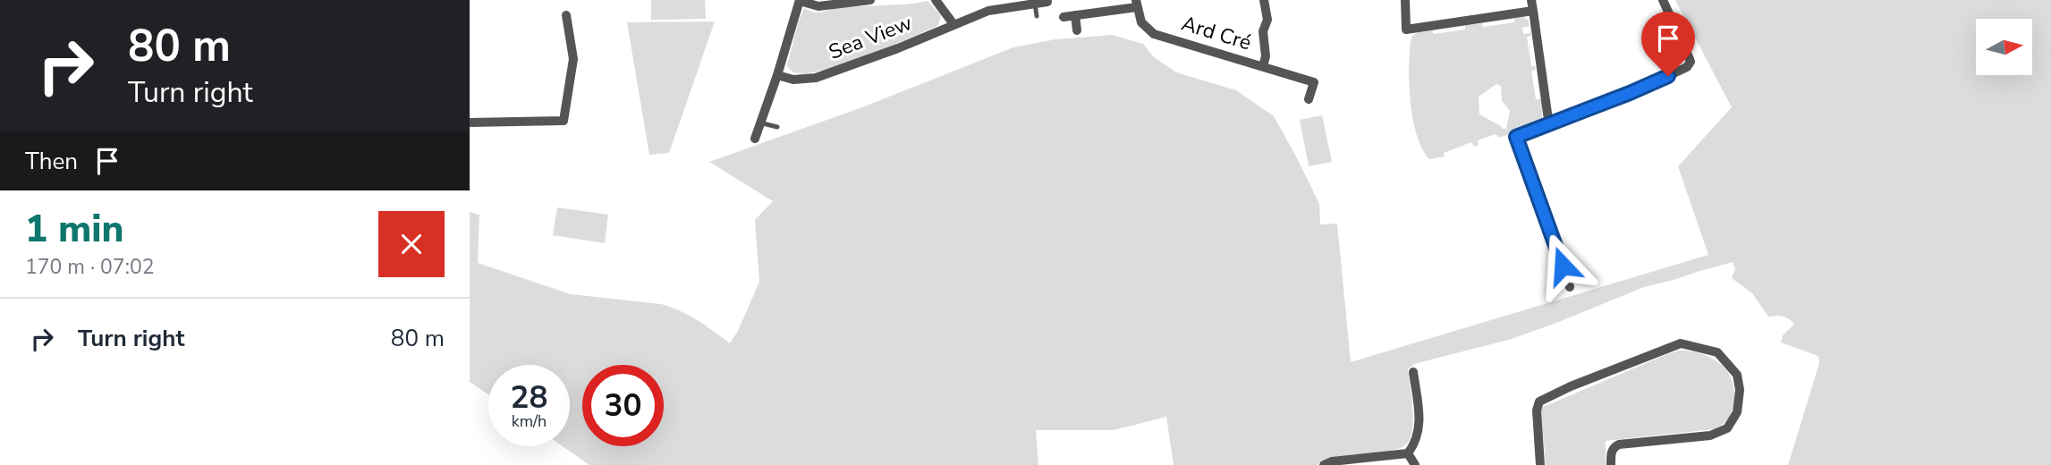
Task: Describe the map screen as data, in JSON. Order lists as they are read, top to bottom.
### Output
{
  "streets": {
    "street": ["Ard Cré", "Sea View"]
  },
  "north": "right",
  "page": {
    "turn": ["80 m", "Turn right"],
    "then": "Then",
    "heading": ["1 min", "170 m · 07:02"],
    "list": [
      {
        "name": "Turn right",
        "value": "80 m"
      }
    ],
    "speed": "28 km/h",
    "limit": "30"
  }
}
